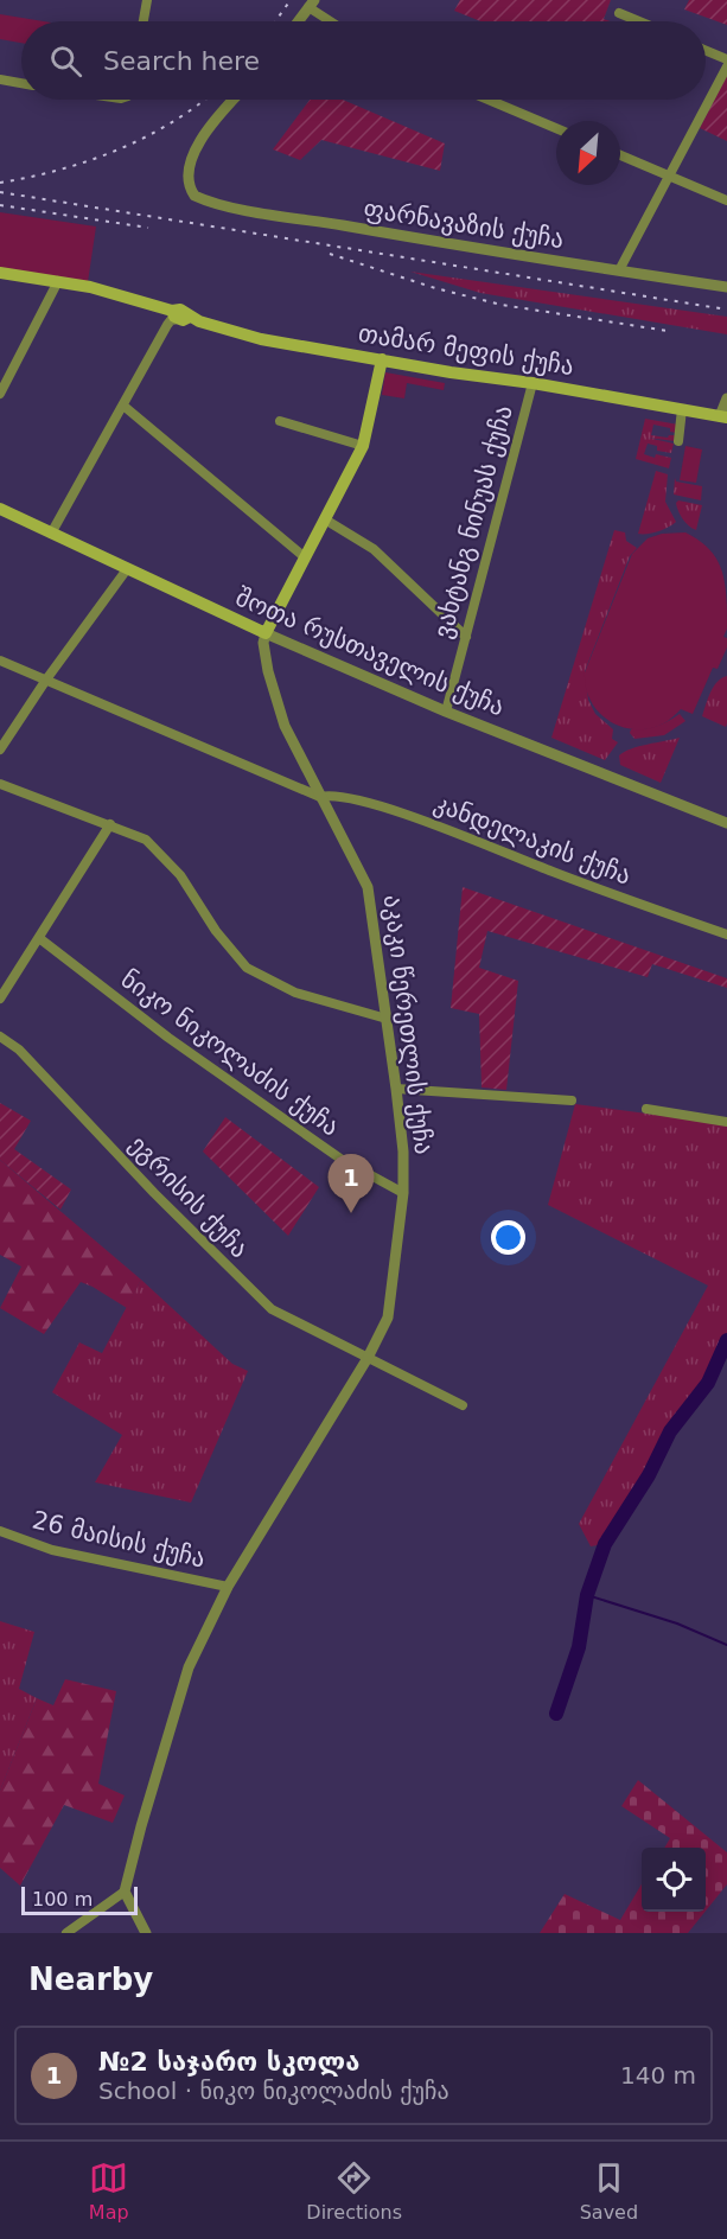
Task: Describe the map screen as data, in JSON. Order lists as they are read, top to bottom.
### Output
{
  "streets": {
    "main road": ["თამარ მეფის ქუჩა", "შოთა რუსთაველის ქუჩა"],
    "street": [
      "ფარნავაზის ქუჩა",
      "ვახტანგ ნინუას ქუჩა",
      "კანდელაკის ქუჩა",
      "აკაკი წერეთლის ქუჩა",
      "ნიკო ნიკოლაძის ქუჩა",
      "ეგრისის ქუჩა",
      "26 მაისის ქუჩა"
    ]
  },
  "crossings": [
    ["თამარ მეფის ქუჩა", "ვახტანგ ნინუას ქუჩა"],
    ["ვახტანგ ნინუას ქუჩა", "შოთა რუსთაველის ქუჩა"],
    ["შოთა რუსთაველის ქუჩა", "აკაკი წერეთლის ქუჩა"],
    ["კანდელაკის ქუჩა", "აკაკი წერეთლის ქუჩა"],
    ["აკაკი წერეთლის ქუჩა", "ნიკო ნიკოლაძის ქუჩა"],
    ["აკაკი წერეთლის ქუჩა", "ეგრისის ქუჩა"],
    ["აკაკი წერეთლის ქუჩა", "26 მაისის ქუჩა"]
  ],
  "scale_bar": "100 m",
  "north": "bottom left",
  "page": {
    "search": "Search here",
    "pins": "1",
    "scale": "100 m",
    "heading": "Nearby",
    "list": [
      {
        "mark": "1",
        "name": "№2 საჯარო სკოლა",
        "note": "School · ნიკო ნიკოლაძის ქუჩა",
        "value": "140 m"
      }
    ],
    "nav": ["Map", "Directions", "Saved"]
  }
}
